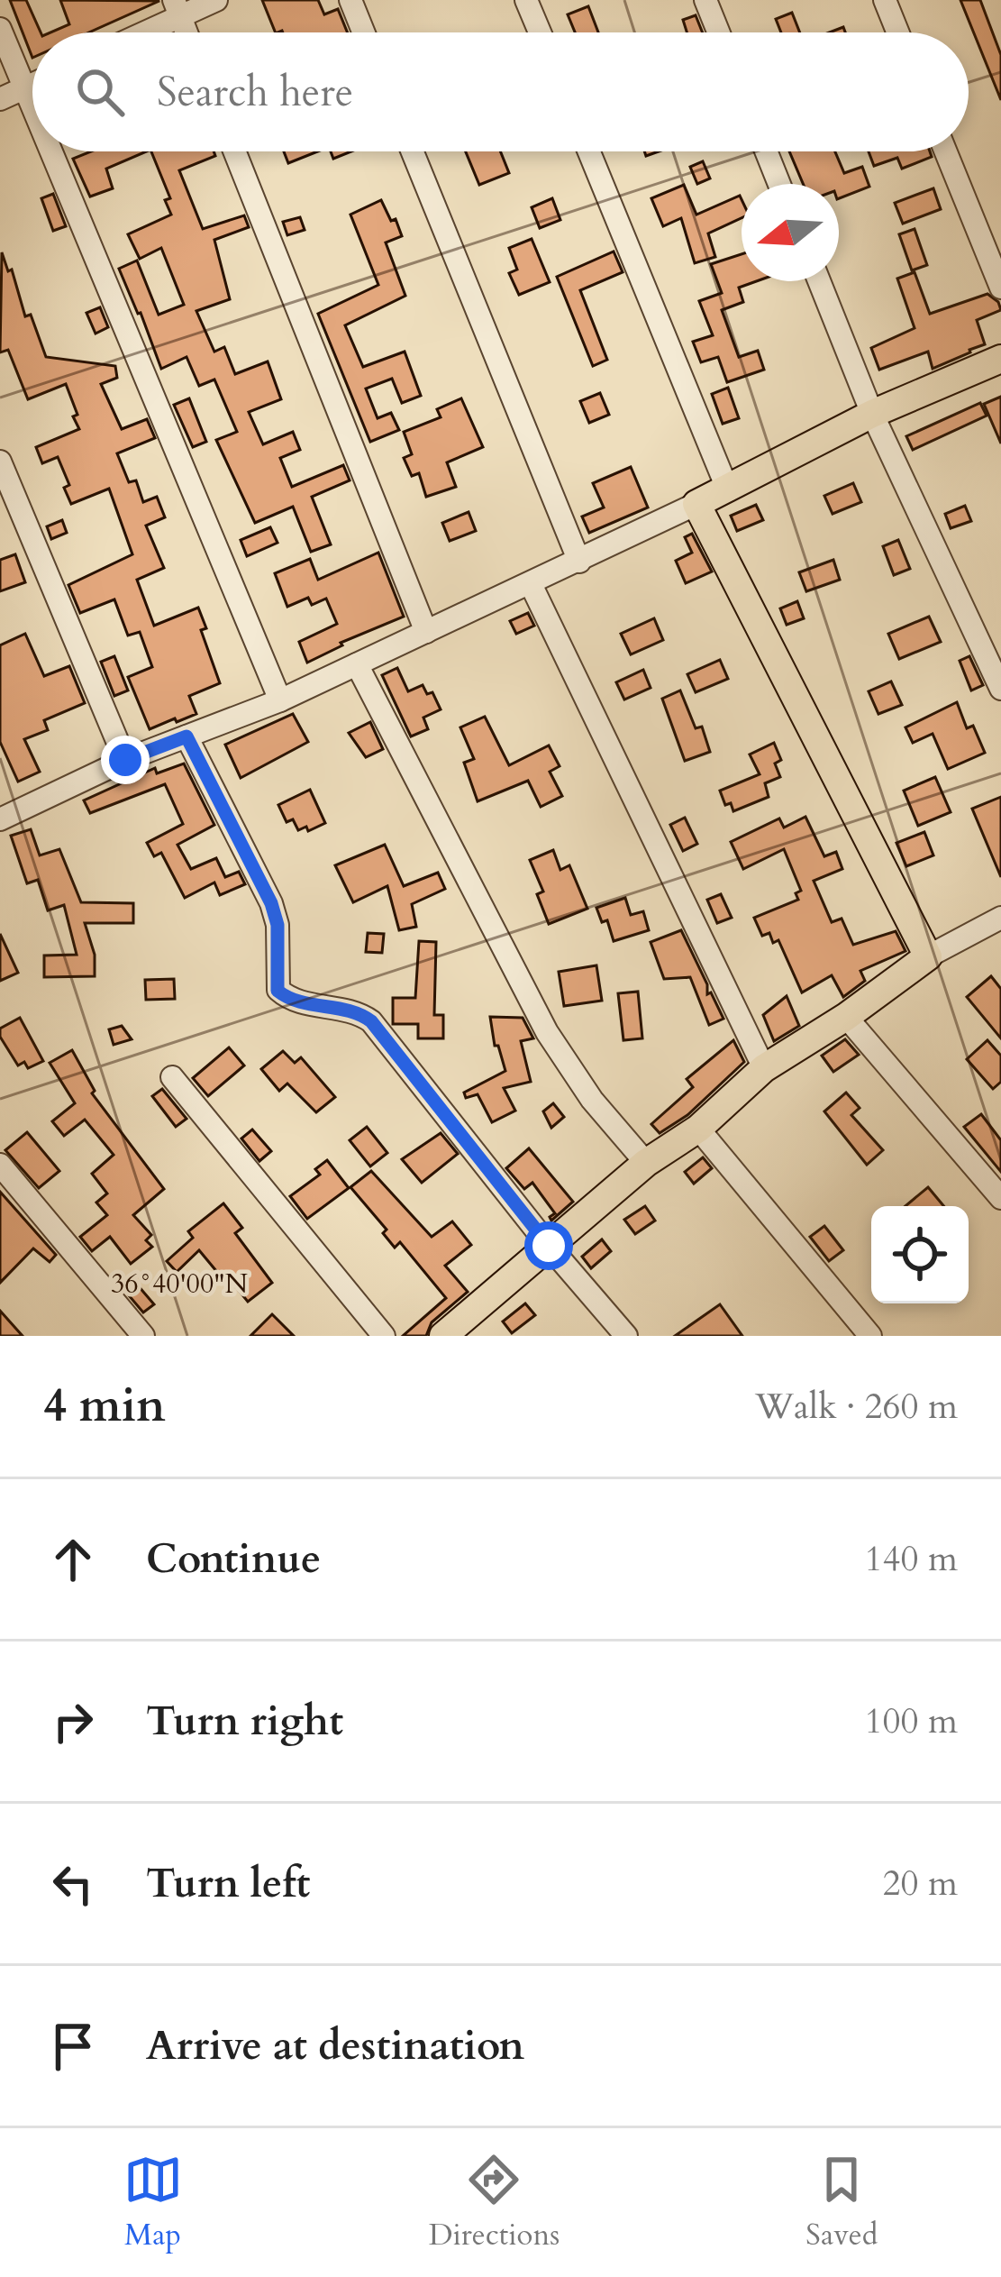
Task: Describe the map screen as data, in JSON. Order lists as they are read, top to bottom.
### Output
{
  "north": "left",
  "page": {
    "search": "Search here",
    "heading": ["4 min", "Walk · 260 m"],
    "list": [
      ["Continue", "140 m"],
      ["Turn right", "100 m"],
      ["Turn left", "20 m"],
      "Arrive at destination"
    ],
    "nav": ["Map", "Directions", "Saved"]
  },
  "coordinates": ["36°40'00\"N"]
}
